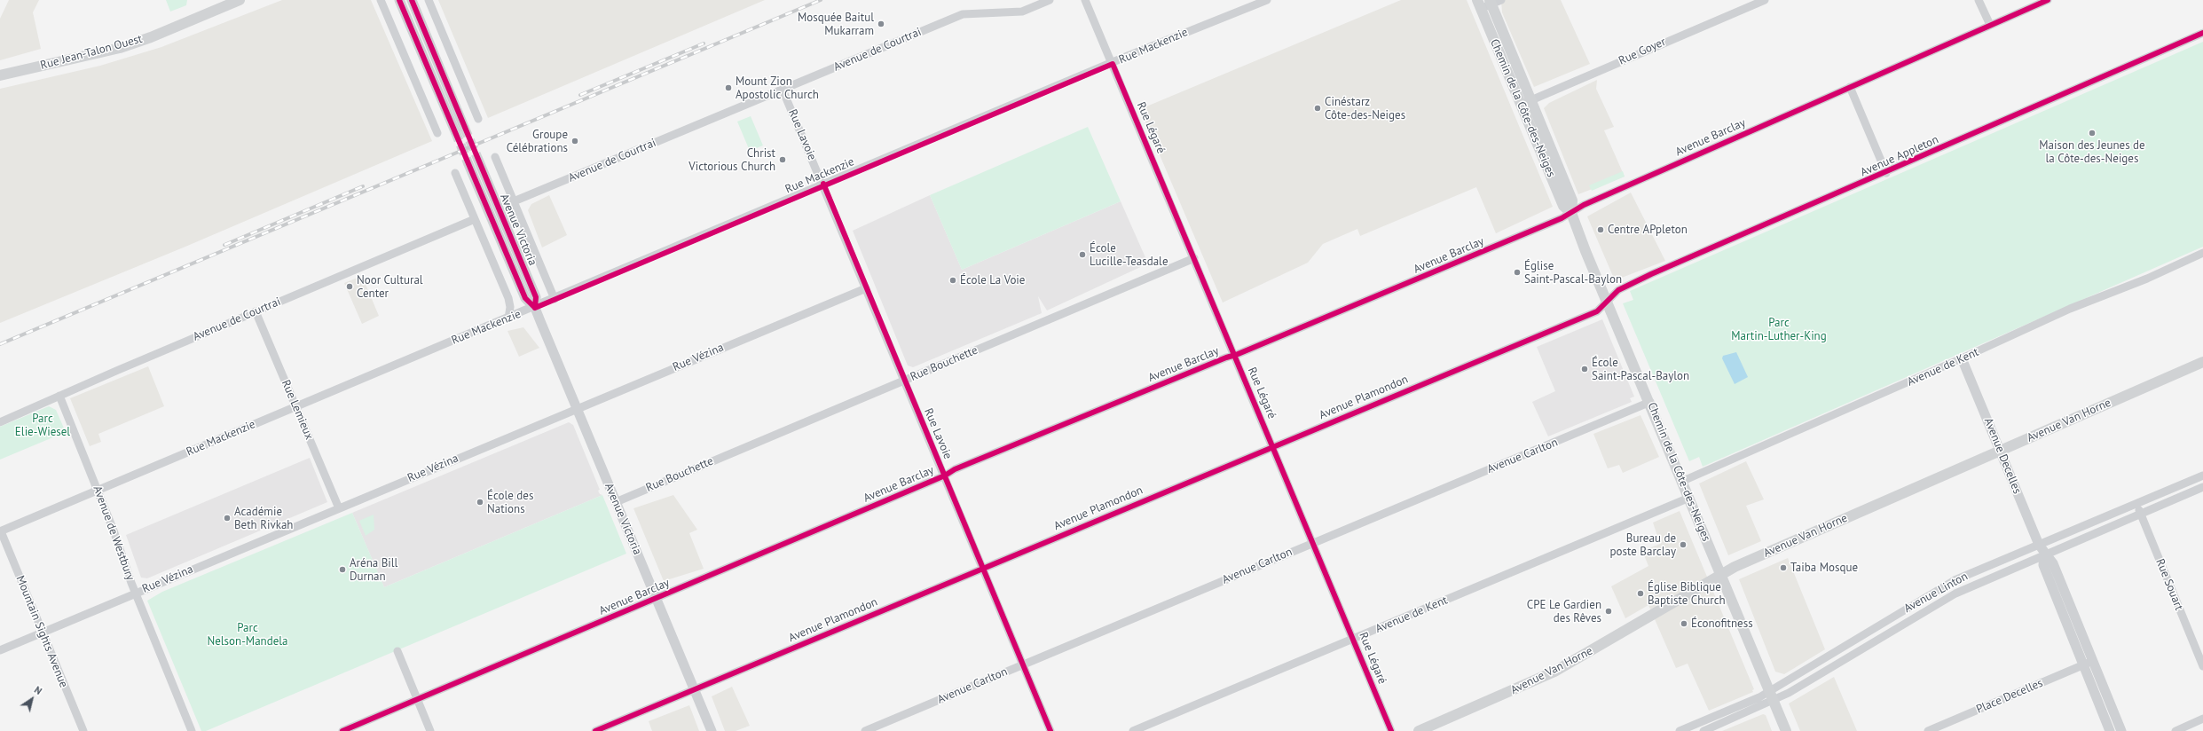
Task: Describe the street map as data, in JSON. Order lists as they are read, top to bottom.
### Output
{
  "streets": {
    "main road": ["Rue Jean-Talon Ouest", "Chemin de la Côte-des-Neiges", "Avenue Van Horne"],
    "street": [
      "Rue Mackenzie",
      "Avenue de Courtrai",
      "Rue Goyer",
      "Rue Légaré",
      "Rue Lavoie",
      "Avenue Barclay",
      "Avenue Appleton",
      "Avenue Victoria",
      "Rue Vézina",
      "Rue Bouchette",
      "Avenue de Kent",
      "Avenue Plamondon",
      "Rue Lemieux",
      "Avenue Carlton",
      "Avenue Decelles",
      "Avenue de Westbury",
      "Rue Souart",
      "Avenue Linton",
      "Mountain Sights Avenue",
      "Place Decelles"
    ]
  },
  "crossings": [
    ["Rue Mackenzie", "Rue Légaré"],
    ["Rue Mackenzie", "Rue Lavoie"],
    ["Rue Mackenzie", "Avenue Victoria"],
    ["Rue Mackenzie", "Rue Lemieux"],
    ["Rue Mackenzie", "Avenue de Westbury"],
    ["Rue Mackenzie", "Mountain Sights Avenue"],
    ["Avenue de Courtrai", "Rue Lavoie"],
    ["Avenue de Courtrai", "Avenue Victoria"],
    ["Avenue de Courtrai", "Rue Lemieux"],
    ["Avenue de Courtrai", "Avenue de Westbury"],
    ["Rue Goyer", "Chemin de la Côte-des-Neiges"],
    ["Chemin de la Côte-des-Neiges", "Avenue Barclay"],
    ["Chemin de la Côte-des-Neiges", "Avenue Appleton"],
    ["Chemin de la Côte-des-Neiges", "Avenue de Kent"],
    ["Chemin de la Côte-des-Neiges", "Avenue Plamondon"],
    ["Chemin de la Côte-des-Neiges", "Avenue Van Horne"],
    ["Chemin de la Côte-des-Neiges", "Avenue Carlton"],
    ["Chemin de la Côte-des-Neiges", "Avenue Linton"],
    ["Rue Légaré", "Avenue Barclay"],
    ["Rue Légaré", "Rue Bouchette"],
    ["Rue Légaré", "Avenue de Kent"],
    ["Rue Légaré", "Avenue Plamondon"],
    ["Rue Légaré", "Avenue Carlton"],
    ["Rue Lavoie", "Avenue Barclay"],
    ["Rue Lavoie", "Rue Vézina"],
    ["Rue Lavoie", "Rue Bouchette"],
    ["Rue Lavoie", "Avenue Plamondon"],
    ["Rue Lavoie", "Avenue Carlton"],
    ["Avenue Barclay", "Avenue Victoria"],
    ["Avenue Appleton", "Avenue Plamondon"],
    ["Avenue Victoria", "Rue Vézina"],
    ["Avenue Victoria", "Rue Bouchette"],
    ["Avenue Victoria", "Avenue Plamondon"],
    ["Rue Vézina", "Rue Lemieux"],
    ["Rue Vézina", "Avenue de Westbury"],
    ["Rue Vézina", "Mountain Sights Avenue"],
    ["Avenue de Kent", "Avenue Decelles"],
    ["Avenue Van Horne", "Avenue Decelles"],
    ["Avenue Decelles", "Avenue Linton"],
    ["Avenue Decelles", "Place Decelles"],
    ["Rue Souart", "Avenue Linton"]
  ],
  "parks": ["Parc Martin-Luther-King", "Parc Elie-Wiesel", "Parc Nelson-Mandela"],
  "places": [
    "Mosquée Baitul Mukarram",
    "Mount Zion Apostolic Church",
    "Cinéstarz Côte-des-Neiges",
    "Maison des Jeunes de la Côte-des-Neiges",
    "Groupe Célébrations",
    "Christ Victorious Church",
    "Centre APpleton",
    "École Lucille-Teasdale",
    "Église Saint-Pascal-Baylon",
    "École La Voie",
    "Noor Cultural Center",
    "École Saint-Pascal-Baylon",
    "École des Nations",
    "Académie Beth Rivkah",
    "Bureau de poste Barclay",
    "Taiba Mosque",
    "Aréna Bill Durnan",
    "Église Biblique Baptiste Church",
    "CPE Le Gardien des Rêves",
    "Éconofitness"
  ],
  "north": "top right"
}
